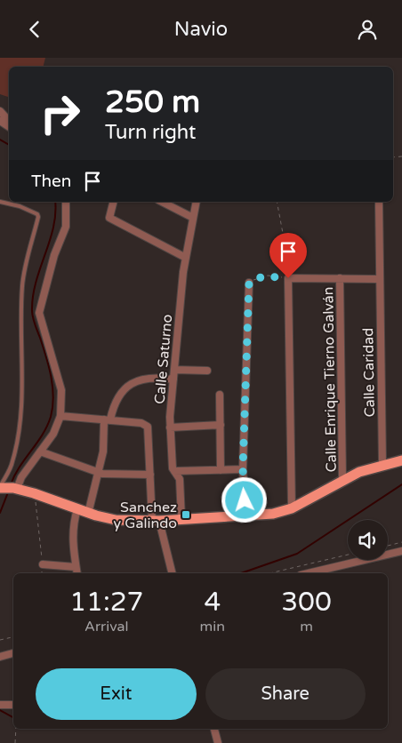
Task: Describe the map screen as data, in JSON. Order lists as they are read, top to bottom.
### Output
{
  "streets": {
    "street": ["Calle Saturno", "Calle Caridad", "Calle Enrique Tierno Galván"]
  },
  "places": {
    "transit": ["Sanchez y Galindo"]
  },
  "page": {
    "header": "Navio",
    "turn": ["250 m", "Turn right"],
    "then": "Then",
    "eta": [
      "11:27",
      "Arrival",
      "4",
      "min",
      "300",
      "m"
    ],
    "buttons": ["Exit", "Share"]
  }
}
